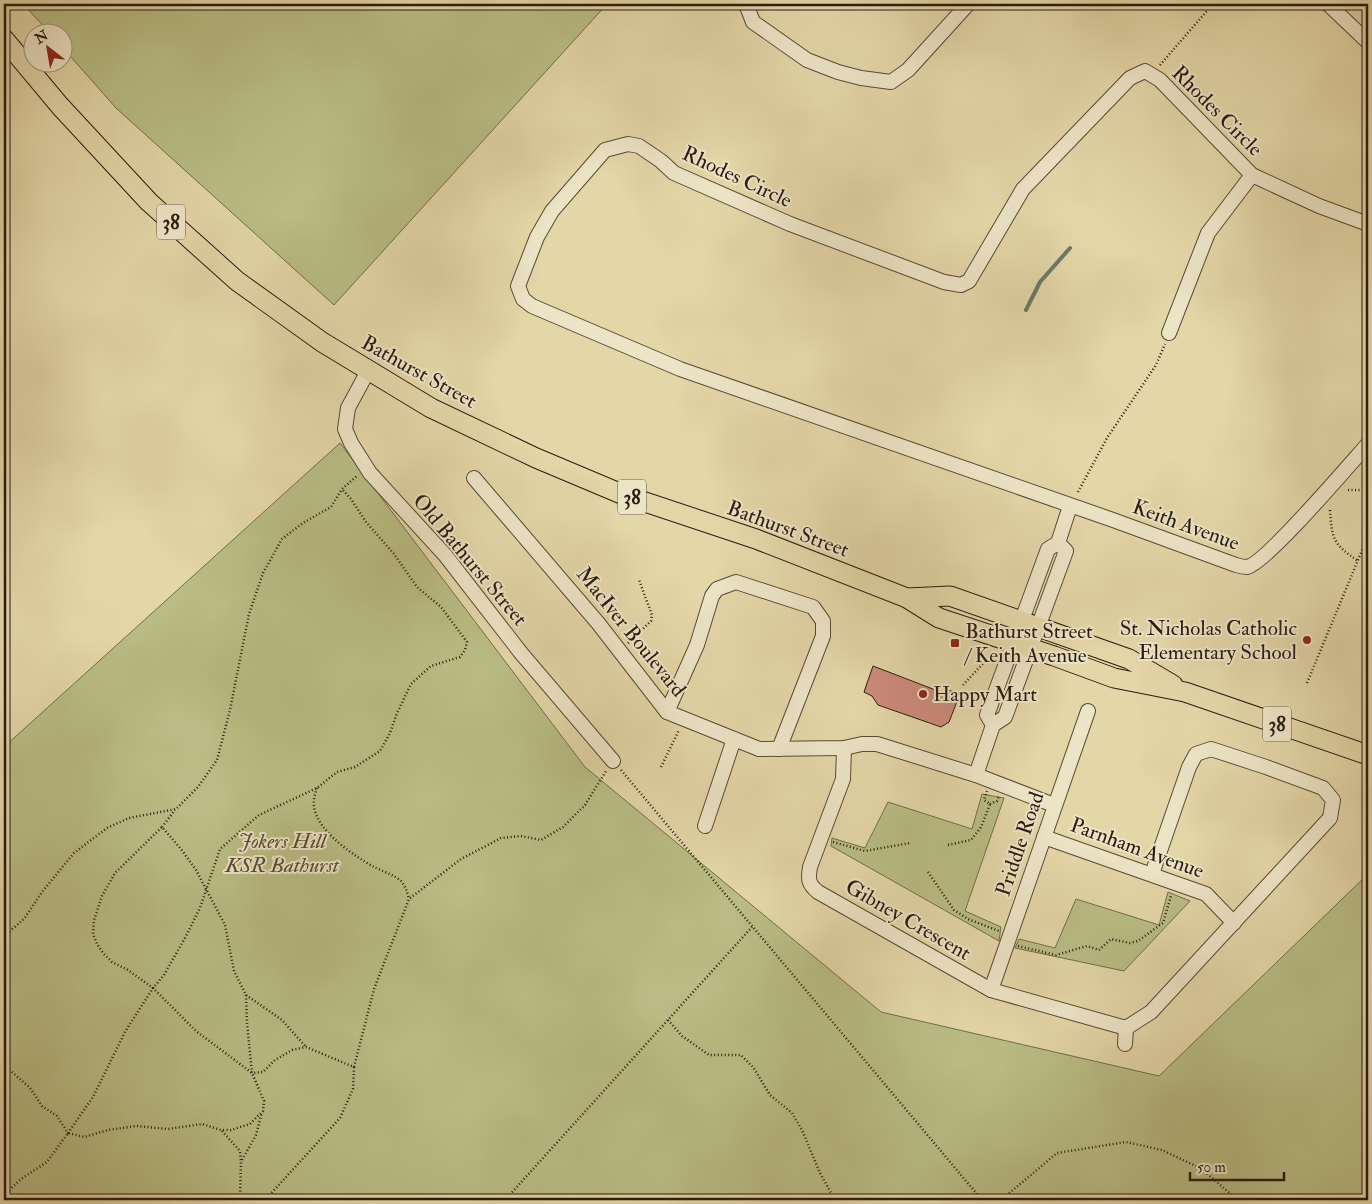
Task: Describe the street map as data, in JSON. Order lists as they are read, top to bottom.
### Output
{
  "streets": {
    "main road": ["38", "Bathurst Street"],
    "street": [
      "Rhodes Circle",
      "Keith Avenue",
      "Old Bathurst Street",
      "MacIver Boulevard",
      "Priddle Road",
      "Parnham Avenue",
      "Gibney Crescent"
    ]
  },
  "crossings": [
    ["Rhodes Circle", "Keith Avenue"],
    ["Bathurst Street", "Old Bathurst Street"],
    ["MacIver Boulevard", "Priddle Road"],
    ["MacIver Boulevard", "Gibney Crescent"],
    ["Priddle Road", "Parnham Avenue"],
    ["Priddle Road", "Gibney Crescent"]
  ],
  "parks": ["Jokers Hill KSR Bathurst"],
  "places": {
    "other": ["St. Nicholas Catholic Elementary School", "Happy Mart"],
    "transit": ["Bathurst Street / Keith Avenue"]
  },
  "scale_bar": "50 m",
  "north": "top left"
}
